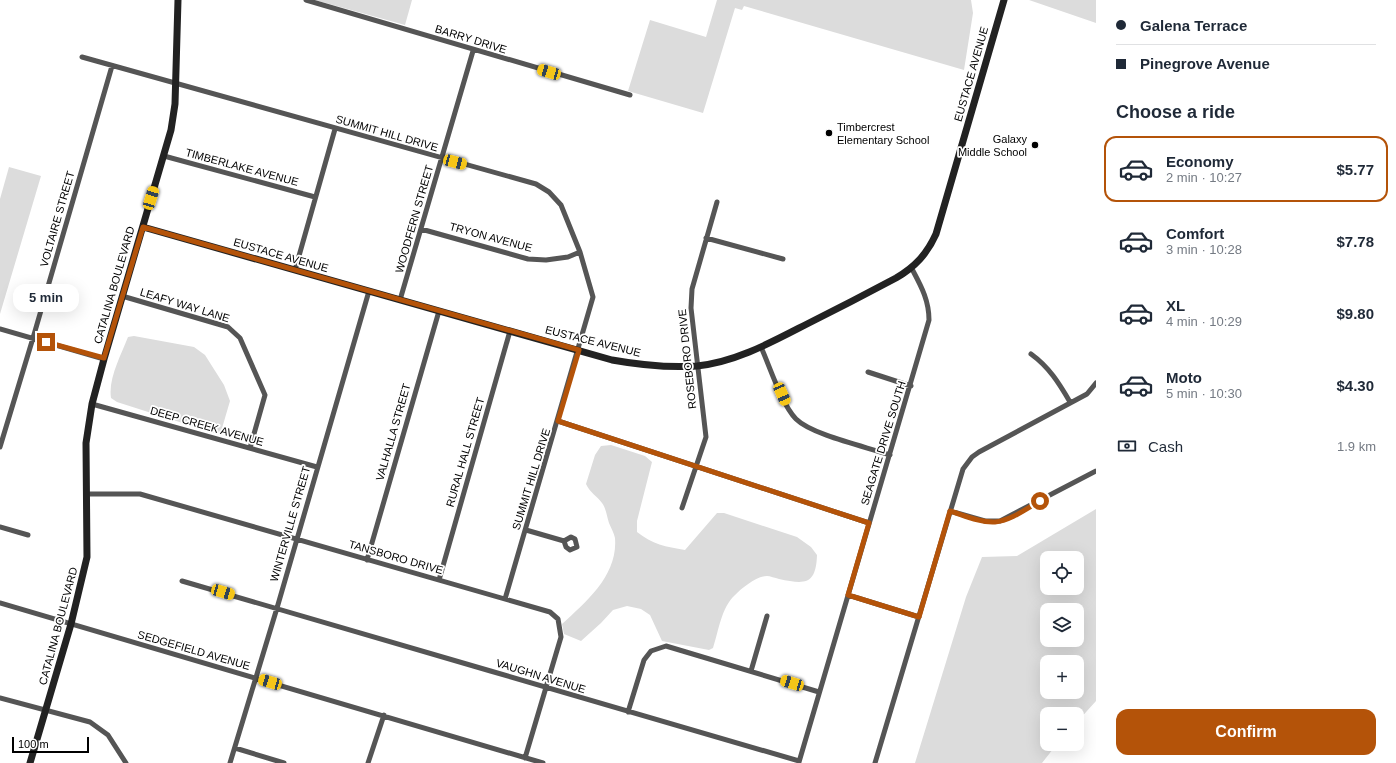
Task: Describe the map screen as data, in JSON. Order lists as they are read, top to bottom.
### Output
{
  "streets": {
    "street": [
      "BARRY DRIVE",
      "EUSTACE AVENUE",
      "SUMMIT HILL DRIVE",
      "TIMBERLAKE AVENUE",
      "VOLTAIRE STREET",
      "WOODFERN STREET",
      "TRYON AVENUE",
      "CATALINA BOULEVARD",
      "LEAFY WAY LANE",
      "ROSEBORO DRIVE",
      "DEEP CREEK AVENUE",
      "VALHALLA STREET",
      "SEAGATE DRIVE SOUTH",
      "RURAL HALL STREET",
      "WINTERVILLE STREET",
      "TANSBORO DRIVE",
      "SEDGEFIELD AVENUE",
      "VAUGHN AVENUE"
    ]
  },
  "crossings": [
    ["BARRY DRIVE", "WOODFERN STREET"],
    ["EUSTACE AVENUE", "SUMMIT HILL DRIVE"],
    ["EUSTACE AVENUE", "WOODFERN STREET"],
    ["EUSTACE AVENUE", "CATALINA BOULEVARD"],
    ["EUSTACE AVENUE", "ROSEBORO DRIVE"],
    ["EUSTACE AVENUE", "VALHALLA STREET"],
    ["EUSTACE AVENUE", "SEAGATE DRIVE SOUTH"],
    ["EUSTACE AVENUE", "RURAL HALL STREET"],
    ["EUSTACE AVENUE", "WINTERVILLE STREET"],
    ["SUMMIT HILL DRIVE", "VOLTAIRE STREET"],
    ["SUMMIT HILL DRIVE", "WOODFERN STREET"],
    ["SUMMIT HILL DRIVE", "TRYON AVENUE"],
    ["SUMMIT HILL DRIVE", "CATALINA BOULEVARD"],
    ["SUMMIT HILL DRIVE", "TANSBORO DRIVE"],
    ["TIMBERLAKE AVENUE", "CATALINA BOULEVARD"],
    ["WOODFERN STREET", "TRYON AVENUE"],
    ["CATALINA BOULEVARD", "LEAFY WAY LANE"],
    ["CATALINA BOULEVARD", "DEEP CREEK AVENUE"],
    ["CATALINA BOULEVARD", "TANSBORO DRIVE"],
    ["CATALINA BOULEVARD", "SEDGEFIELD AVENUE"],
    ["LEAFY WAY LANE", "DEEP CREEK AVENUE"],
    ["DEEP CREEK AVENUE", "WINTERVILLE STREET"],
    ["VALHALLA STREET", "TANSBORO DRIVE"],
    ["SEAGATE DRIVE SOUTH", "VAUGHN AVENUE"],
    ["RURAL HALL STREET", "TANSBORO DRIVE"],
    ["WINTERVILLE STREET", "TANSBORO DRIVE"],
    ["WINTERVILLE STREET", "SEDGEFIELD AVENUE"],
    ["WINTERVILLE STREET", "VAUGHN AVENUE"],
    ["TANSBORO DRIVE", "SEDGEFIELD AVENUE"],
    ["TANSBORO DRIVE", "VAUGHN AVENUE"]
  ],
  "places": ["Timbercrest Elementary School", "Galaxy Middle School"],
  "scale_bar": "100 m",
  "page": {
    "banner": ["Galena Terrace", "Pinegrove Avenue"],
    "heading": "Choose a ride",
    "list": [
      {
        "name": "Economy",
        "note": "2 min · 10:27",
        "value": "$5.77"
      },
      {
        "name": "Comfort",
        "note": "3 min · 10:28",
        "value": "$7.78"
      },
      {
        "name": "XL",
        "note": "4 min · 10:29",
        "value": "$9.80"
      },
      {
        "name": "Moto",
        "note": "5 min · 10:30",
        "value": "$4.30"
      }
    ],
    "bubble": "5 min",
    "pay": ["Cash", "1.9 km"],
    "map_buttons": ["+", "−"],
    "buttons": "Confirm",
    "scale": "100 m"
  }
}
